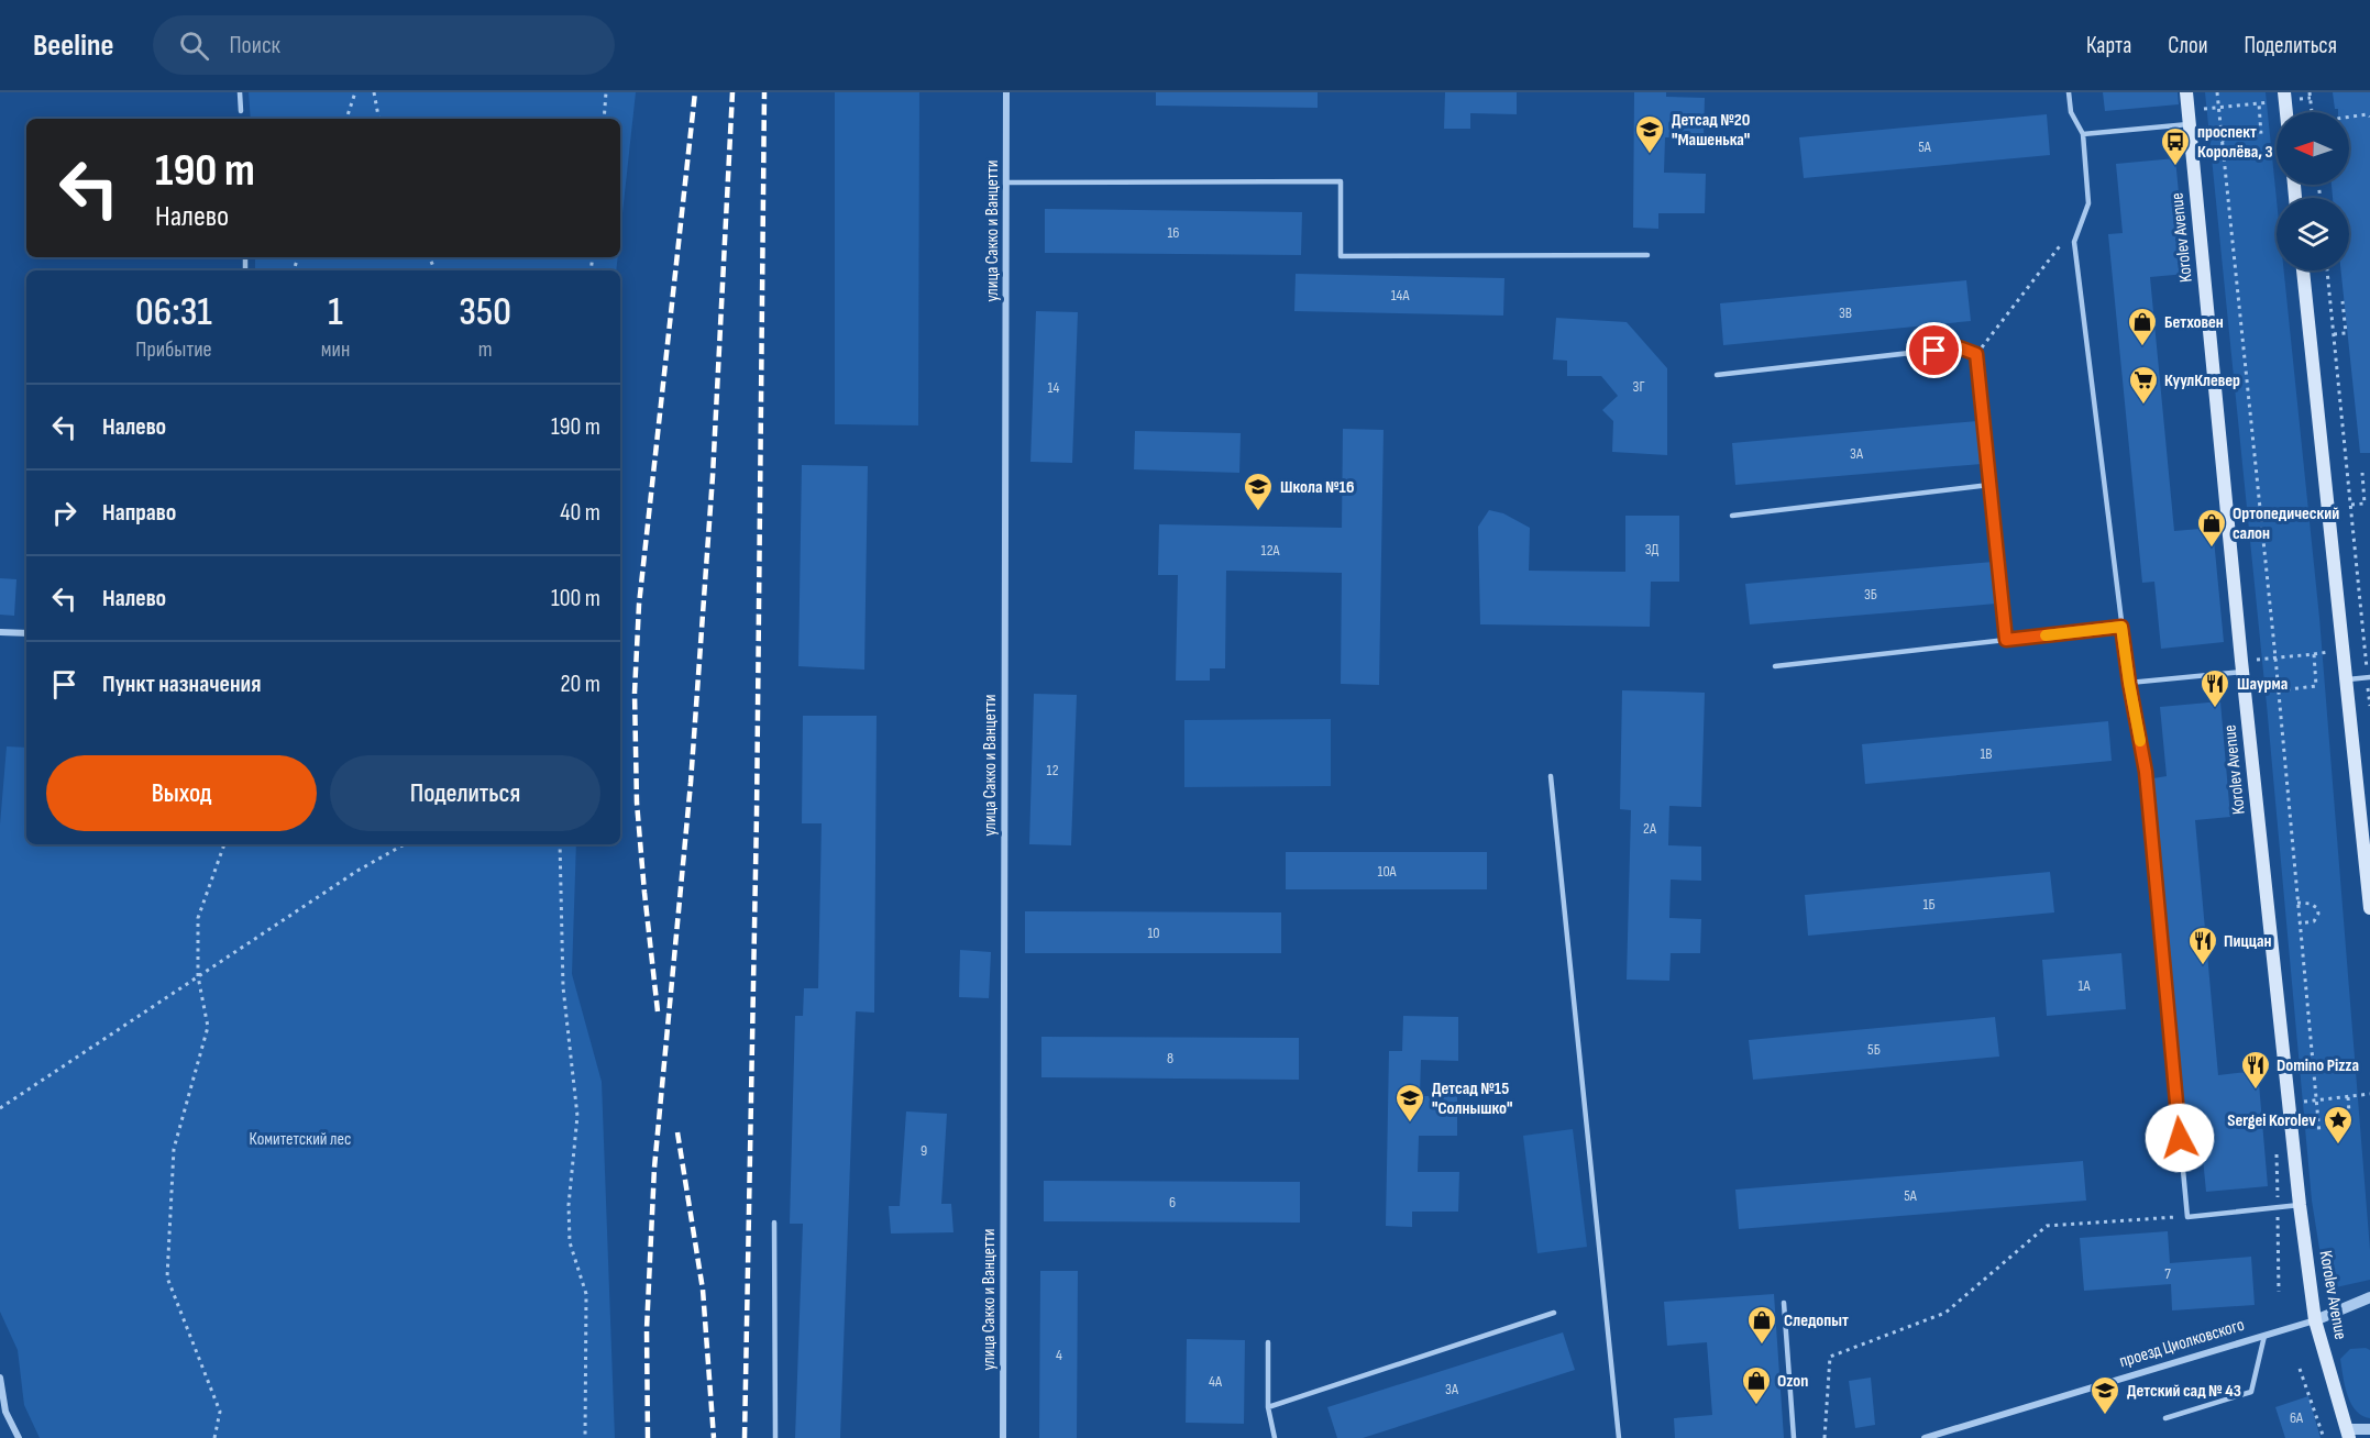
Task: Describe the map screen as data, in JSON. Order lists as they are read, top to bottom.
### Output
{
  "streets": {
    "main road": ["Korolev Avenue"],
    "street": ["улица Сакко и Ванцетти", "проезд Циолковского"]
  },
  "crossings": [
    ["Korolev Avenue", "проезд Циолковского"]
  ],
  "parks": ["Комитетский лес"],
  "places": {
    "school or university": [
      "Детсад №20 \"Машенька\"",
      "Школа №16",
      "Детсад №15 \"Солнышко\"",
      "Детский сад № 43"
    ],
    "bus stop": ["проспект Королёва, 3"],
    "shop": [
      "Бетховен",
      "Ортопедический салон",
      "Следопыт",
      "Ozon"
    ],
    "supermarket": ["КуулКлевер"],
    "restaurant": ["Шаурма", "Пиццан", "Domino Pizza"],
    "place": ["Sergei Korolev"]
  },
  "house_numbers": [
    "5А",
    "16",
    "14А",
    "3В",
    "3Г",
    "14",
    "3А",
    "3Д",
    "12А",
    "3Б",
    "1В",
    "12",
    "2А",
    "10А",
    "1Б",
    "10",
    "1А",
    "5Б",
    "8",
    "9",
    "5А",
    "6",
    "7",
    "4",
    "4А",
    "3А",
    "6А"
  ],
  "north": "left",
  "page": {
    "header": "Beeline",
    "search": "Поиск",
    "nav": ["Карта", "Слои", "Поделиться"],
    "turn": ["190 m", "Налево"],
    "eta": [
      "06:31",
      "Прибытие",
      "1",
      "мин",
      "350",
      "m"
    ],
    "list": [
      {
        "name": "Налево",
        "value": "190 m"
      },
      {
        "name": "Направо",
        "value": "40 m"
      },
      {
        "name": "Налево",
        "value": "100 m"
      },
      {
        "name": "Пункт назначения",
        "value": "20 m"
      }
    ],
    "buttons": ["Выход", "Поделиться"]
  }
}
